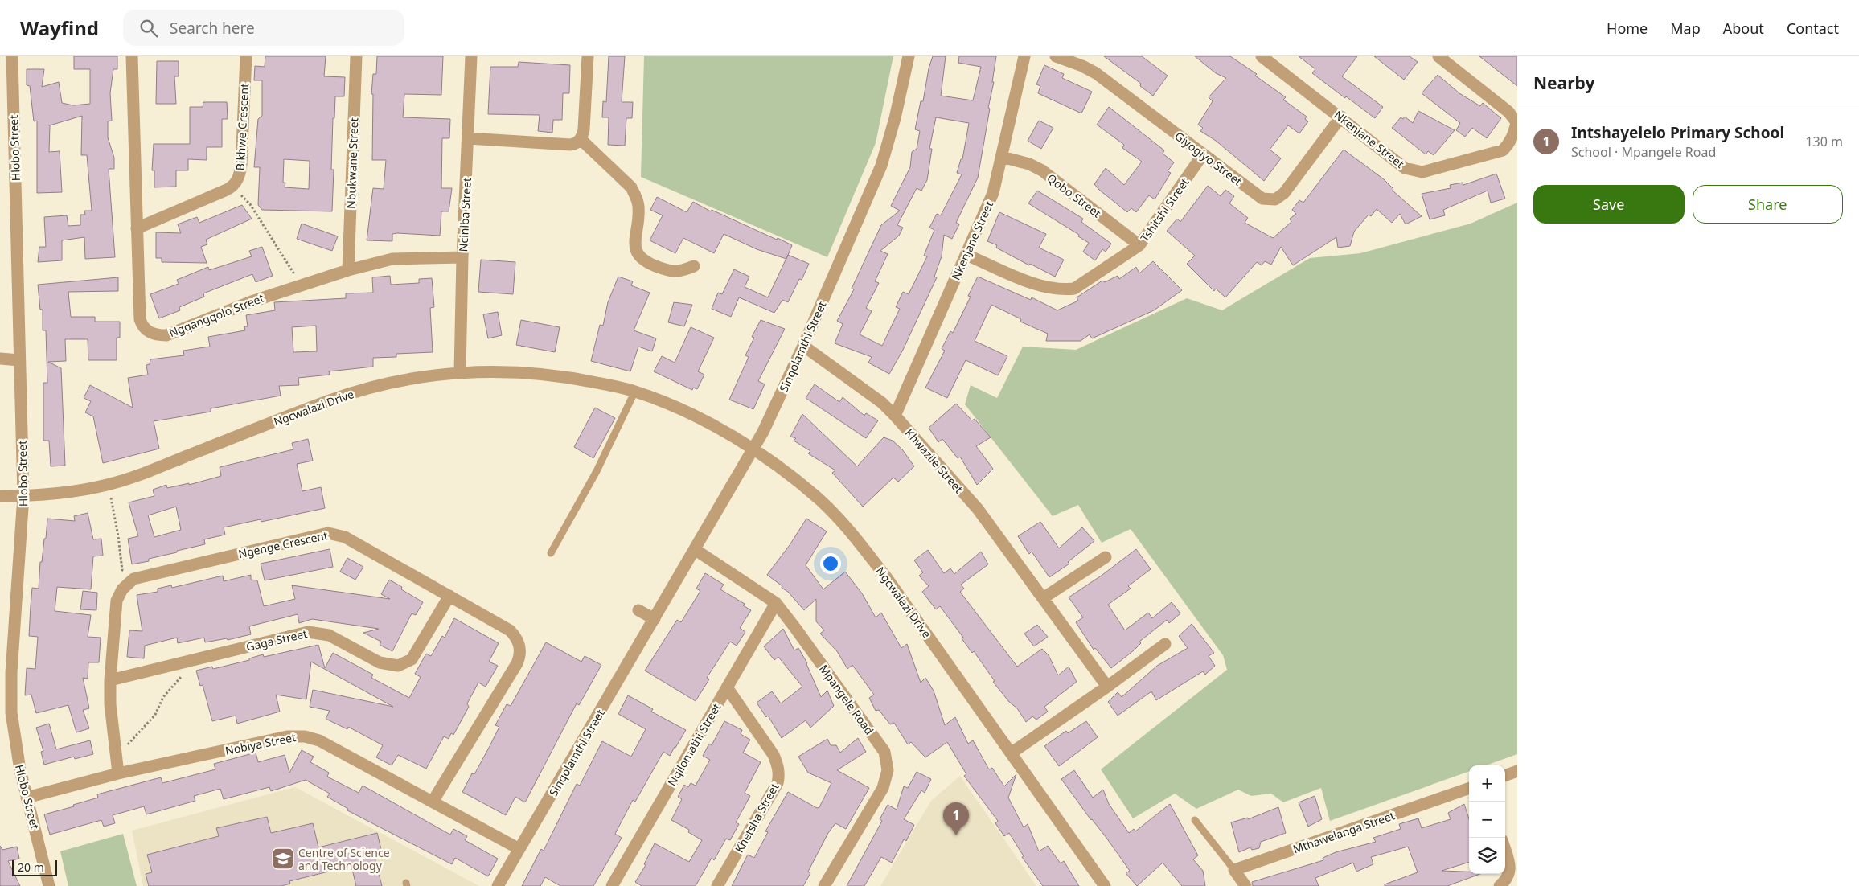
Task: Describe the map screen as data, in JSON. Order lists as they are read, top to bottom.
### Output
{
  "streets": {
    "street": [
      "Bikhwe Crescent",
      "Nkenjane Street",
      "Hlobo Street",
      "Giyogiyo Street",
      "Nbukwane Street",
      "Qobo Street",
      "Tshitshi Street",
      "Nciniba Street",
      "Ngqangqolo Street",
      "Sinqolamthi Street",
      "Ngcwalazi Drive",
      "Khwazile Street",
      "Ngenge Crescent",
      "Gaga Street",
      "Mpangele Road",
      "Nobiya Street",
      "Nqilomathi Street",
      "Khetsha Street",
      "Mthawelanga Street"
    ]
  },
  "crossings": [
    ["Nkenjane Street", "Giyogiyo Street"],
    ["Nkenjane Street", "Qobo Street"],
    ["Nkenjane Street", "Tshitshi Street"],
    ["Nkenjane Street", "Khwazile Street"],
    ["Hlobo Street", "Ngcwalazi Drive"],
    ["Hlobo Street", "Nobiya Street"],
    ["Giyogiyo Street", "Tshitshi Street"],
    ["Nbukwane Street", "Ngqangqolo Street"],
    ["Qobo Street", "Tshitshi Street"],
    ["Nciniba Street", "Ngqangqolo Street"],
    ["Nciniba Street", "Ngcwalazi Drive"],
    ["Sinqolamthi Street", "Ngcwalazi Drive"],
    ["Sinqolamthi Street", "Khwazile Street"],
    ["Sinqolamthi Street", "Mpangele Road"],
    ["Sinqolamthi Street", "Nobiya Street"],
    ["Ngenge Crescent", "Gaga Street"],
    ["Ngenge Crescent", "Nobiya Street"],
    ["Mpangele Road", "Nqilomathi Street"],
    ["Nqilomathi Street", "Khetsha Street"]
  ],
  "places": {
    "school or university": ["Centre of Science and Technology"]
  },
  "scale_bar": "20 m",
  "page": {
    "header": "Wayfind",
    "search": "Search here",
    "nav": [
      "Home",
      "Map",
      "About",
      "Contact"
    ],
    "heading": "Nearby",
    "list": [
      {
        "mark": "1",
        "name": "Intshayelelo Primary School",
        "note": "School · Mpangele Road",
        "value": "130 m"
      }
    ],
    "buttons": ["Save", "Share"],
    "map_buttons": ["+", "−"],
    "pins": "1",
    "scale": "20 m"
  }
}
